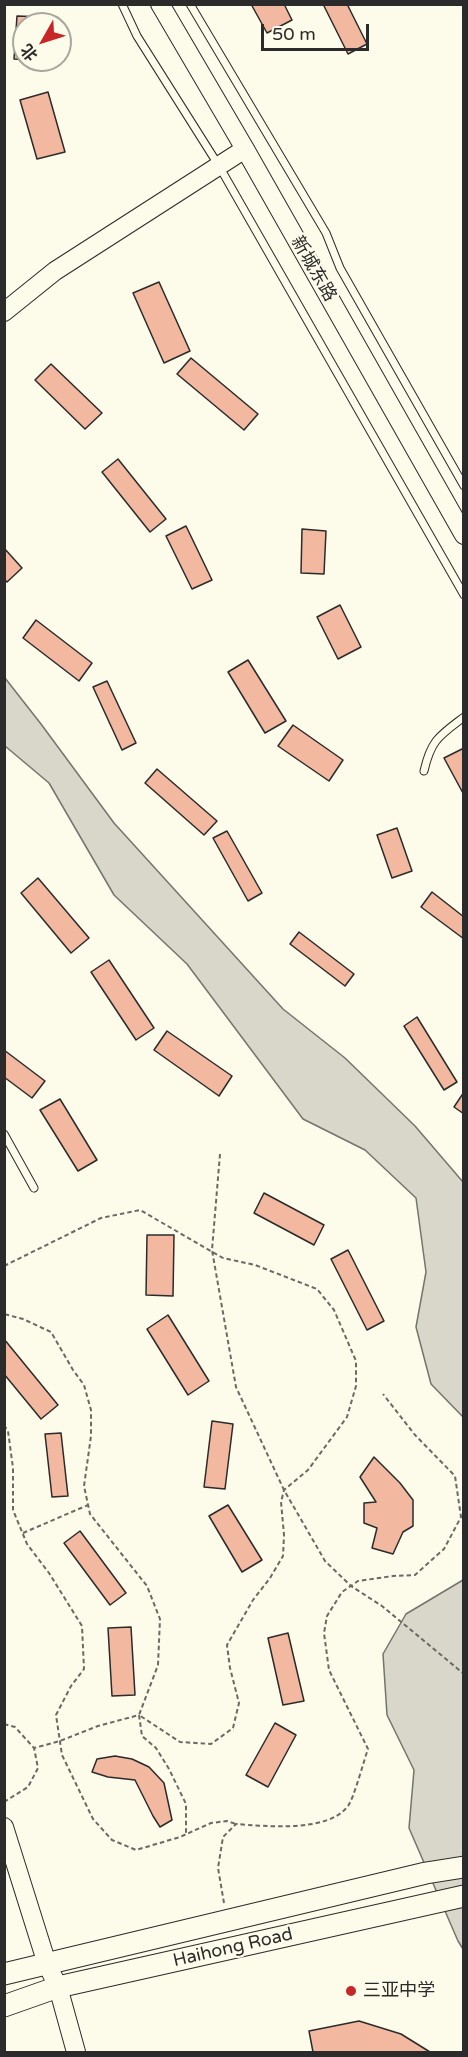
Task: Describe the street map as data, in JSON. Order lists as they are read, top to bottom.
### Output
{
  "streets": {
    "main road": ["新城东路", "Haihong Road"]
  },
  "places": ["三亚中学"],
  "scale_bar": "50 m",
  "north": "bottom left"
}
